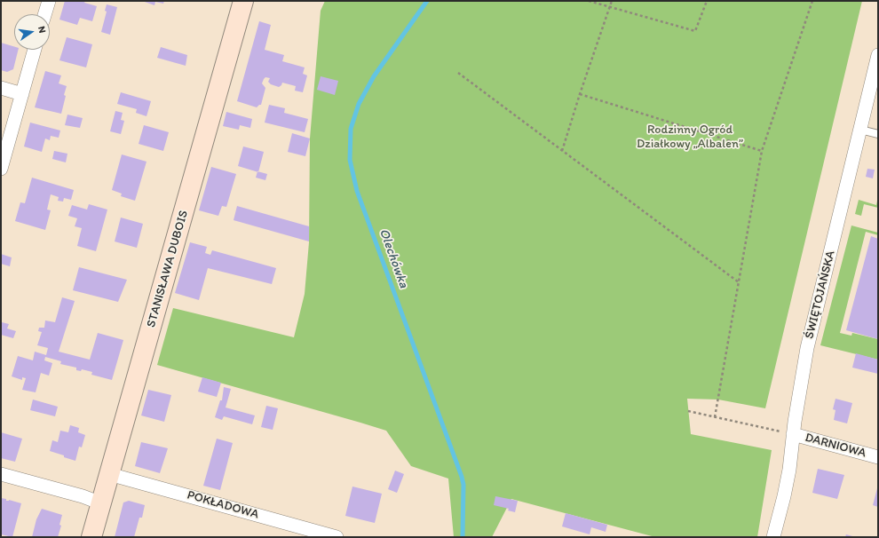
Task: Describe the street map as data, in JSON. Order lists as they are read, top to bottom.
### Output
{
  "streets": {
    "street": [
      "STANISŁAWA DUBOIS",
      "ŚWIĘTOJAŃSKA",
      "DARNIOWA",
      "POKŁADOWA"
    ]
  },
  "crossings": [
    ["STANISŁAWA DUBOIS", "POKŁADOWA"],
    ["ŚWIĘTOJAŃSKA", "DARNIOWA"]
  ],
  "water": ["Olechówka"],
  "parks": ["Rodzinny Ogród Działkowy „Albalen”"],
  "north": "right"
}
